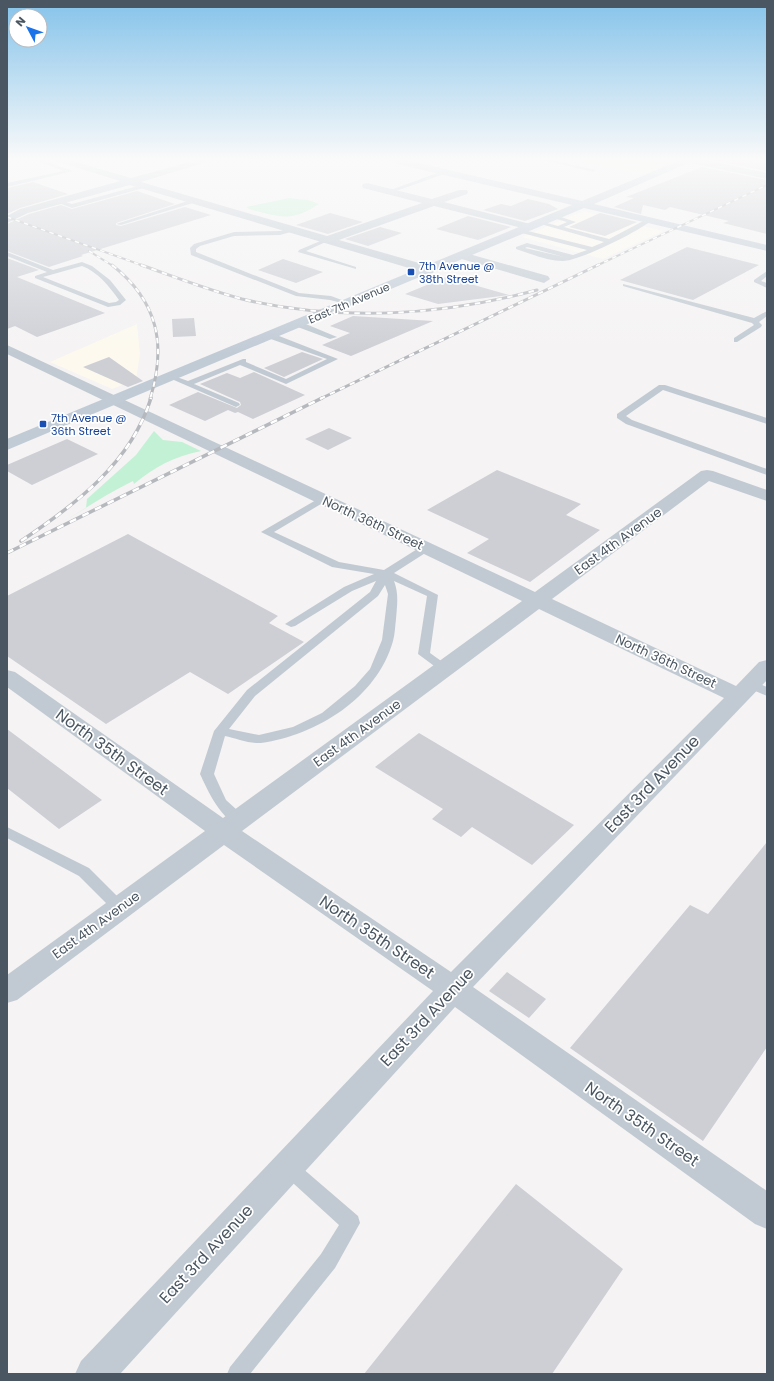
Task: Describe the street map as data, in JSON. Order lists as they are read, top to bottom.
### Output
{
  "streets": {
    "street": [
      "East 7th Avenue",
      "North 36th Street",
      "East 4th Avenue",
      "North 35th Street",
      "East 3rd Avenue"
    ]
  },
  "crossings": [
    ["East 7th Avenue", "North 36th Street"],
    ["North 36th Street", "East 4th Avenue"],
    ["North 36th Street", "East 3rd Avenue"],
    ["East 4th Avenue", "North 35th Street"],
    ["North 35th Street", "East 3rd Avenue"]
  ],
  "places": {
    "transit": ["7th Avenue @ 38th Street", "7th Avenue @ 36th Street"]
  },
  "north": "top left"
}
